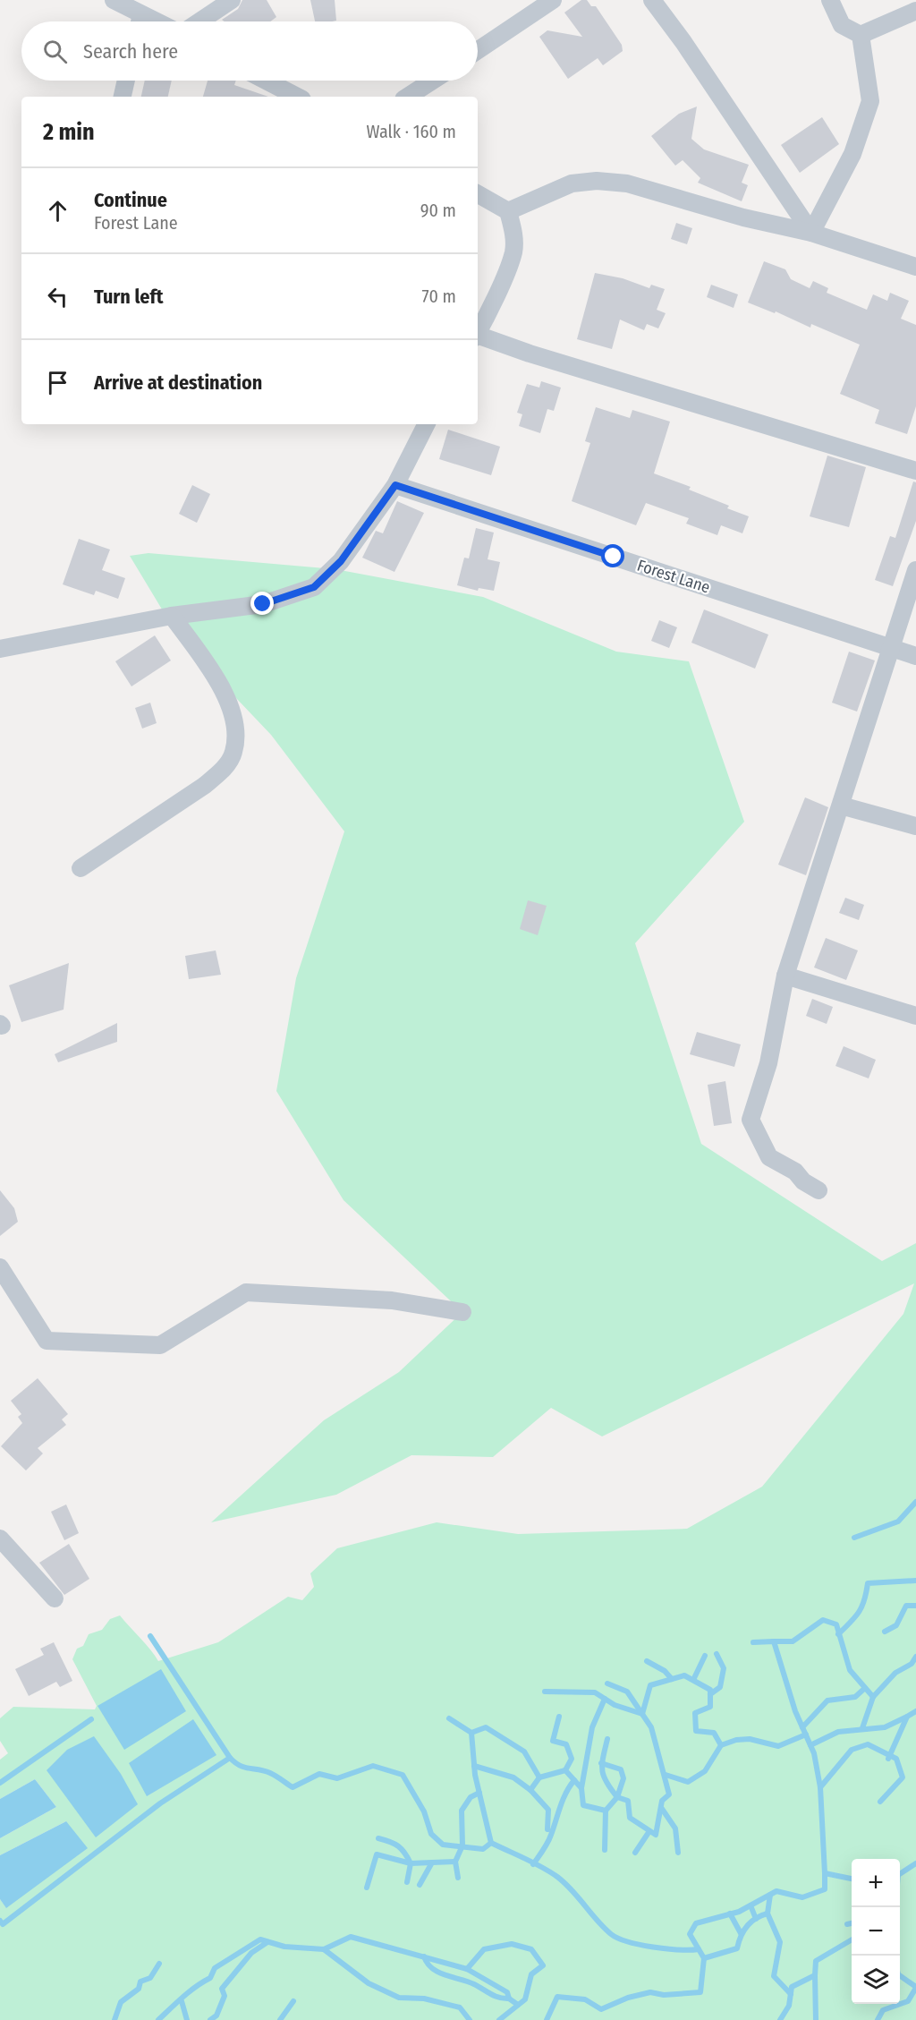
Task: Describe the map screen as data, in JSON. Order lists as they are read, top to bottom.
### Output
{
  "streets": {
    "street": ["Forest Lane"]
  },
  "page": {
    "search": "Search here",
    "heading": ["2 min", "Walk · 160 m"],
    "list": [
      ["Continue", "Forest Lane", "90 m"],
      ["Turn left", "70 m"],
      "Arrive at destination"
    ],
    "map_buttons": ["+", "−"]
  }
}
